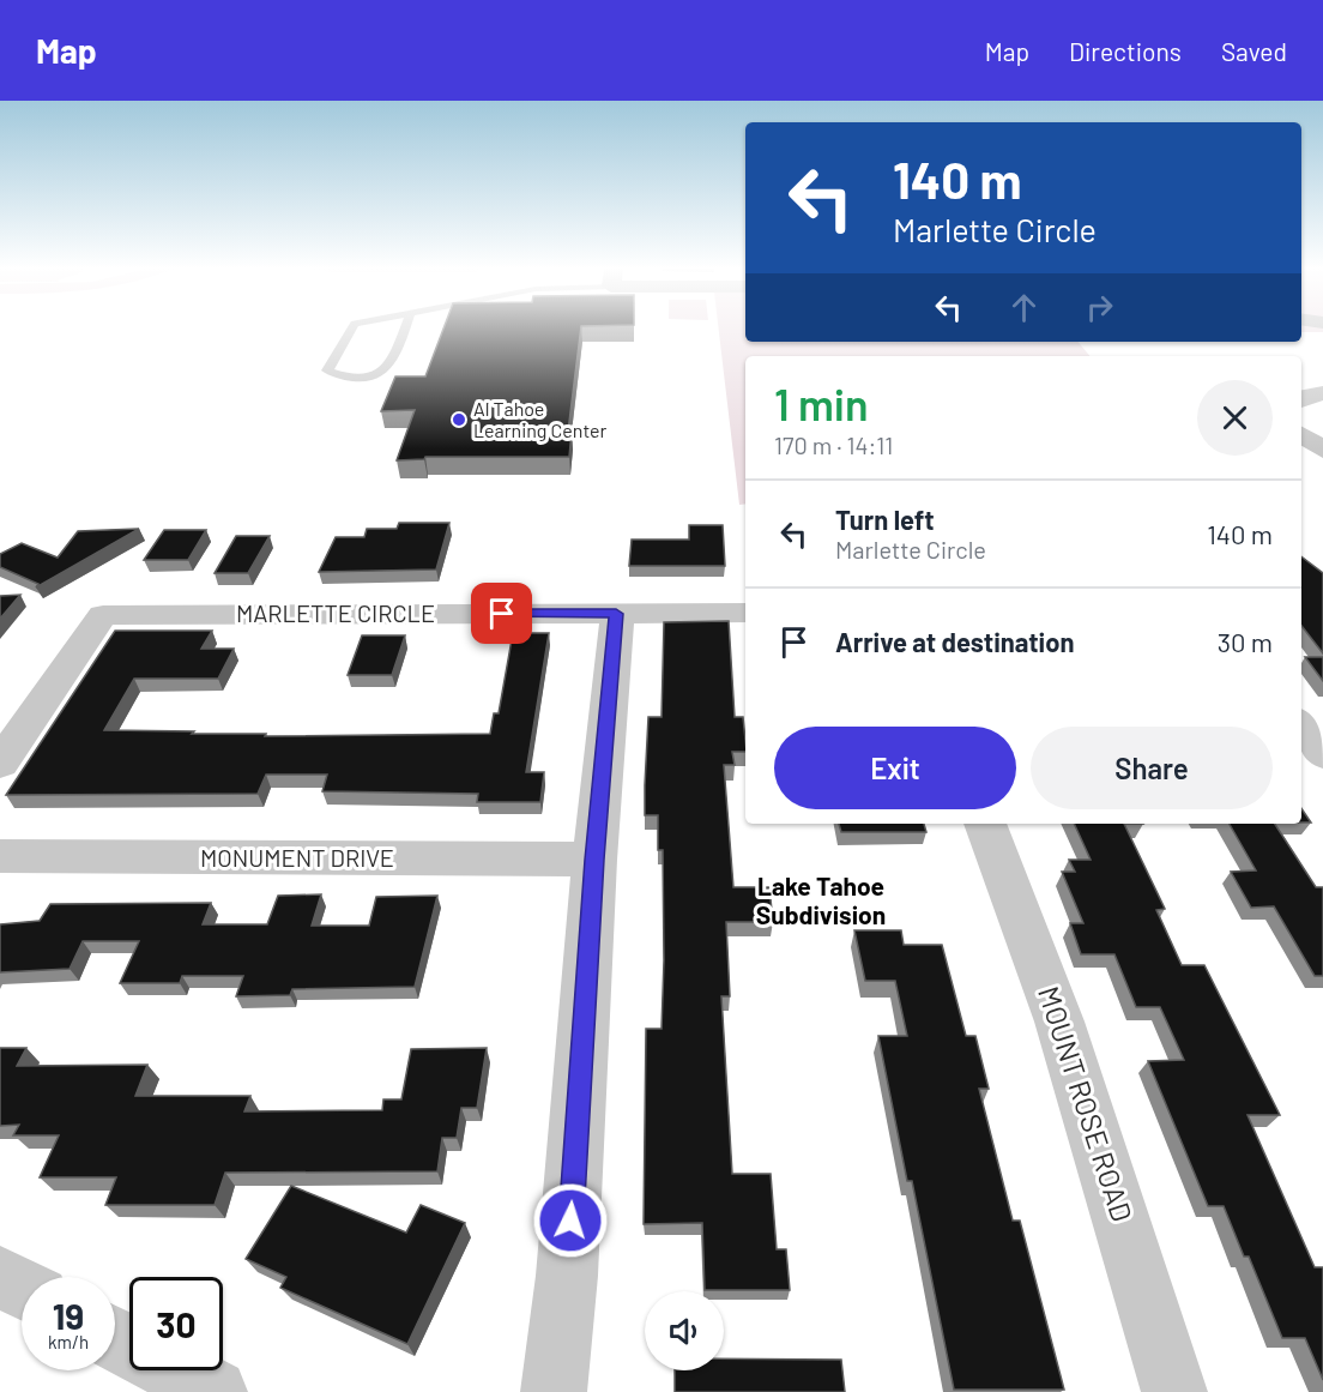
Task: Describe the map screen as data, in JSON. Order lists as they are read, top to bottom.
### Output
{
  "streets": {
    "street": ["MARLETTE CIRCLE", "MONUMENT DRIVE", "MOUNT ROSE ROAD"]
  },
  "districts": ["Lake Tahoe Subdivision"],
  "places": ["Al Tahoe Learning Center"],
  "page": {
    "header": "Map",
    "nav": ["Map", "Directions", "Saved"],
    "turn": ["140 m", "Marlette Circle"],
    "heading": ["1 min", "170 m · 14:11"],
    "list": [
      {
        "name": "Turn left",
        "note": "Marlette Circle",
        "value": "140 m"
      },
      {
        "name": "Arrive at destination",
        "value": "30 m"
      }
    ],
    "buttons": ["Exit", "Share"],
    "speed": "19 km/h",
    "limit": "30"
  }
}
